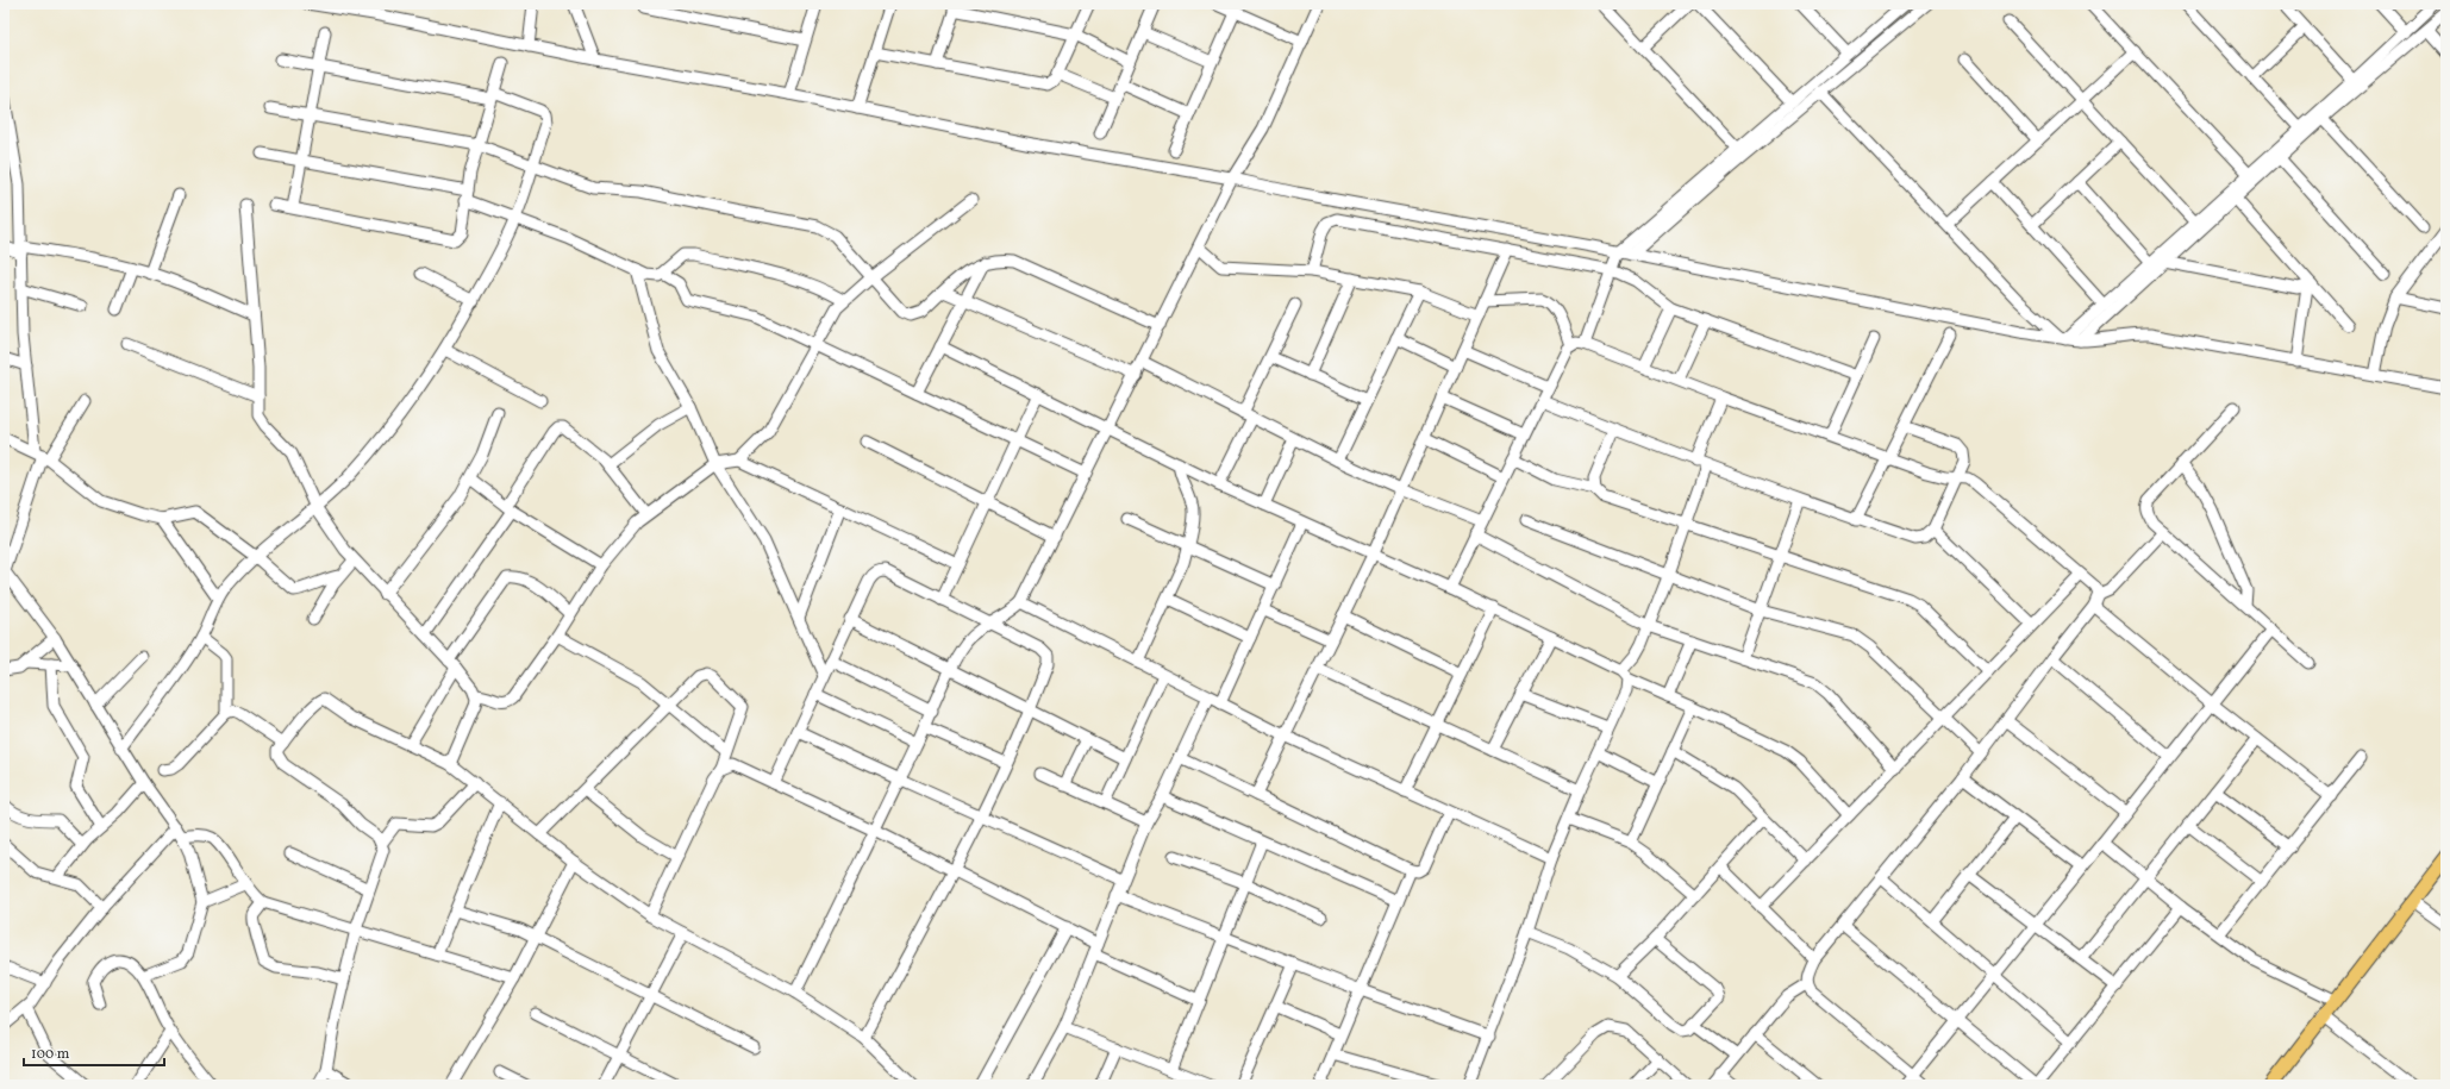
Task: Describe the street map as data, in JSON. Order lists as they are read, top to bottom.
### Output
{
  "scale_bar": "100 m"
}
